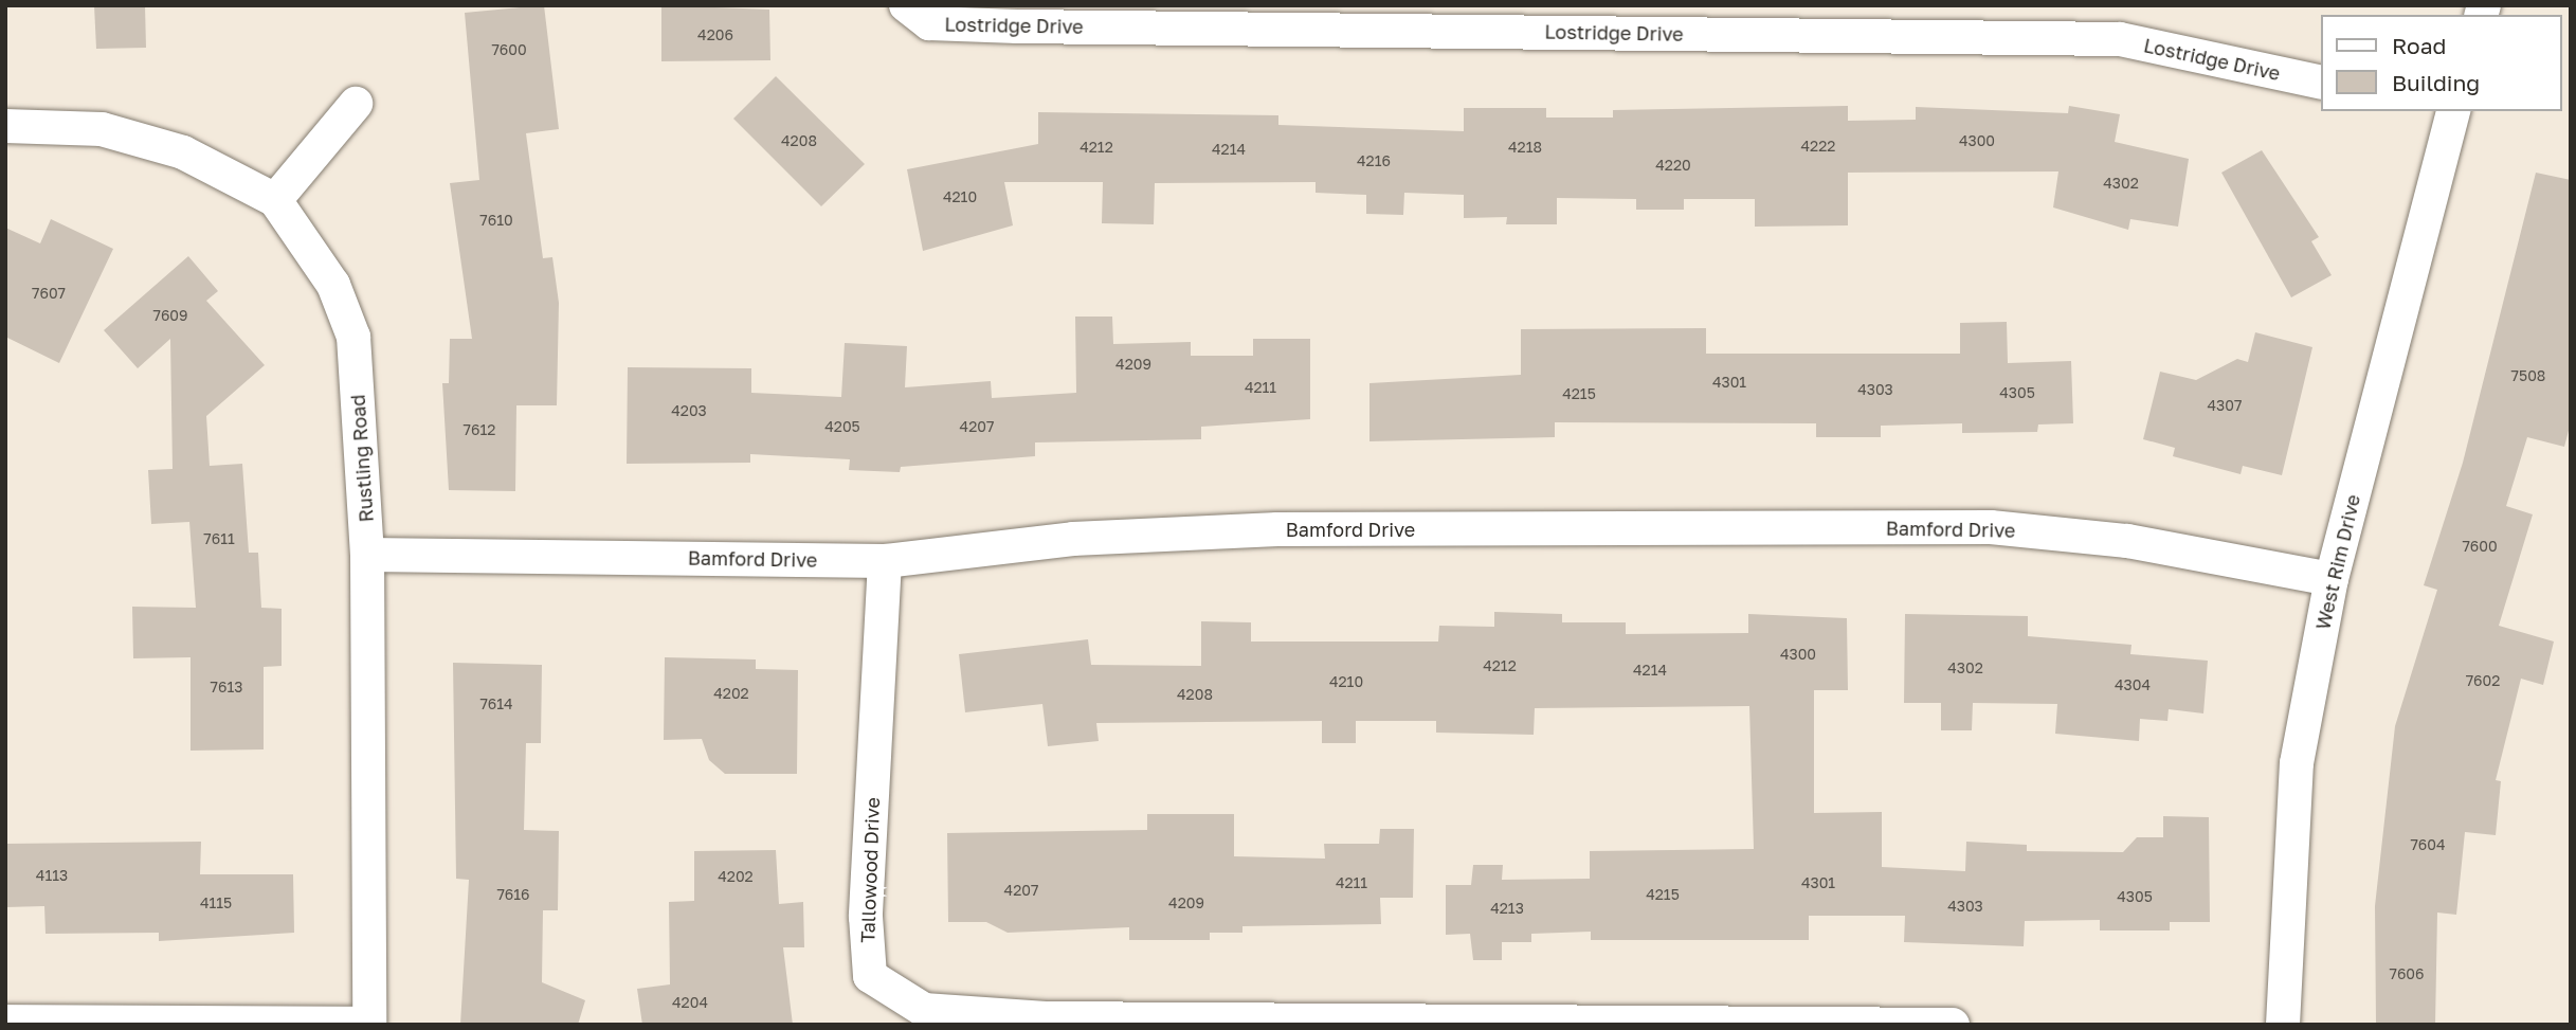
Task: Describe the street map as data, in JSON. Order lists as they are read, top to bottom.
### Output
{
  "streets": {
    "street": [
      "Lostridge Drive",
      "Rustling Road",
      "Bamford Drive",
      "West Rim Drive",
      "Tallowood Drive"
    ]
  },
  "crossings": [
    ["Rustling Road", "Bamford Drive"],
    ["Bamford Drive", "West Rim Drive"],
    ["Bamford Drive", "Tallowood Drive"]
  ],
  "house_numbers": [
    "4206",
    "7600",
    "4208",
    "4300",
    "4222",
    "4212",
    "4218",
    "4214",
    "4216",
    "4220",
    "4302",
    "4210",
    "7610",
    "7607",
    "7609",
    "4209",
    "7508",
    "4301",
    "4211",
    "4303",
    "4305",
    "4215",
    "4307",
    "4203",
    "4205",
    "4207",
    "7612",
    "7611",
    "7600",
    "4300",
    "4212",
    "4302",
    "4214",
    "7602",
    "4210",
    "4304",
    "7613",
    "4202",
    "4208",
    "7614",
    "7604",
    "4113",
    "4202",
    "4211",
    "4301",
    "4207",
    "7616",
    "4215",
    "4305",
    "4115",
    "4209",
    "4303",
    "4213",
    "7606",
    "4204"
  ],
  "legend": ["Road", "Building"]
}
